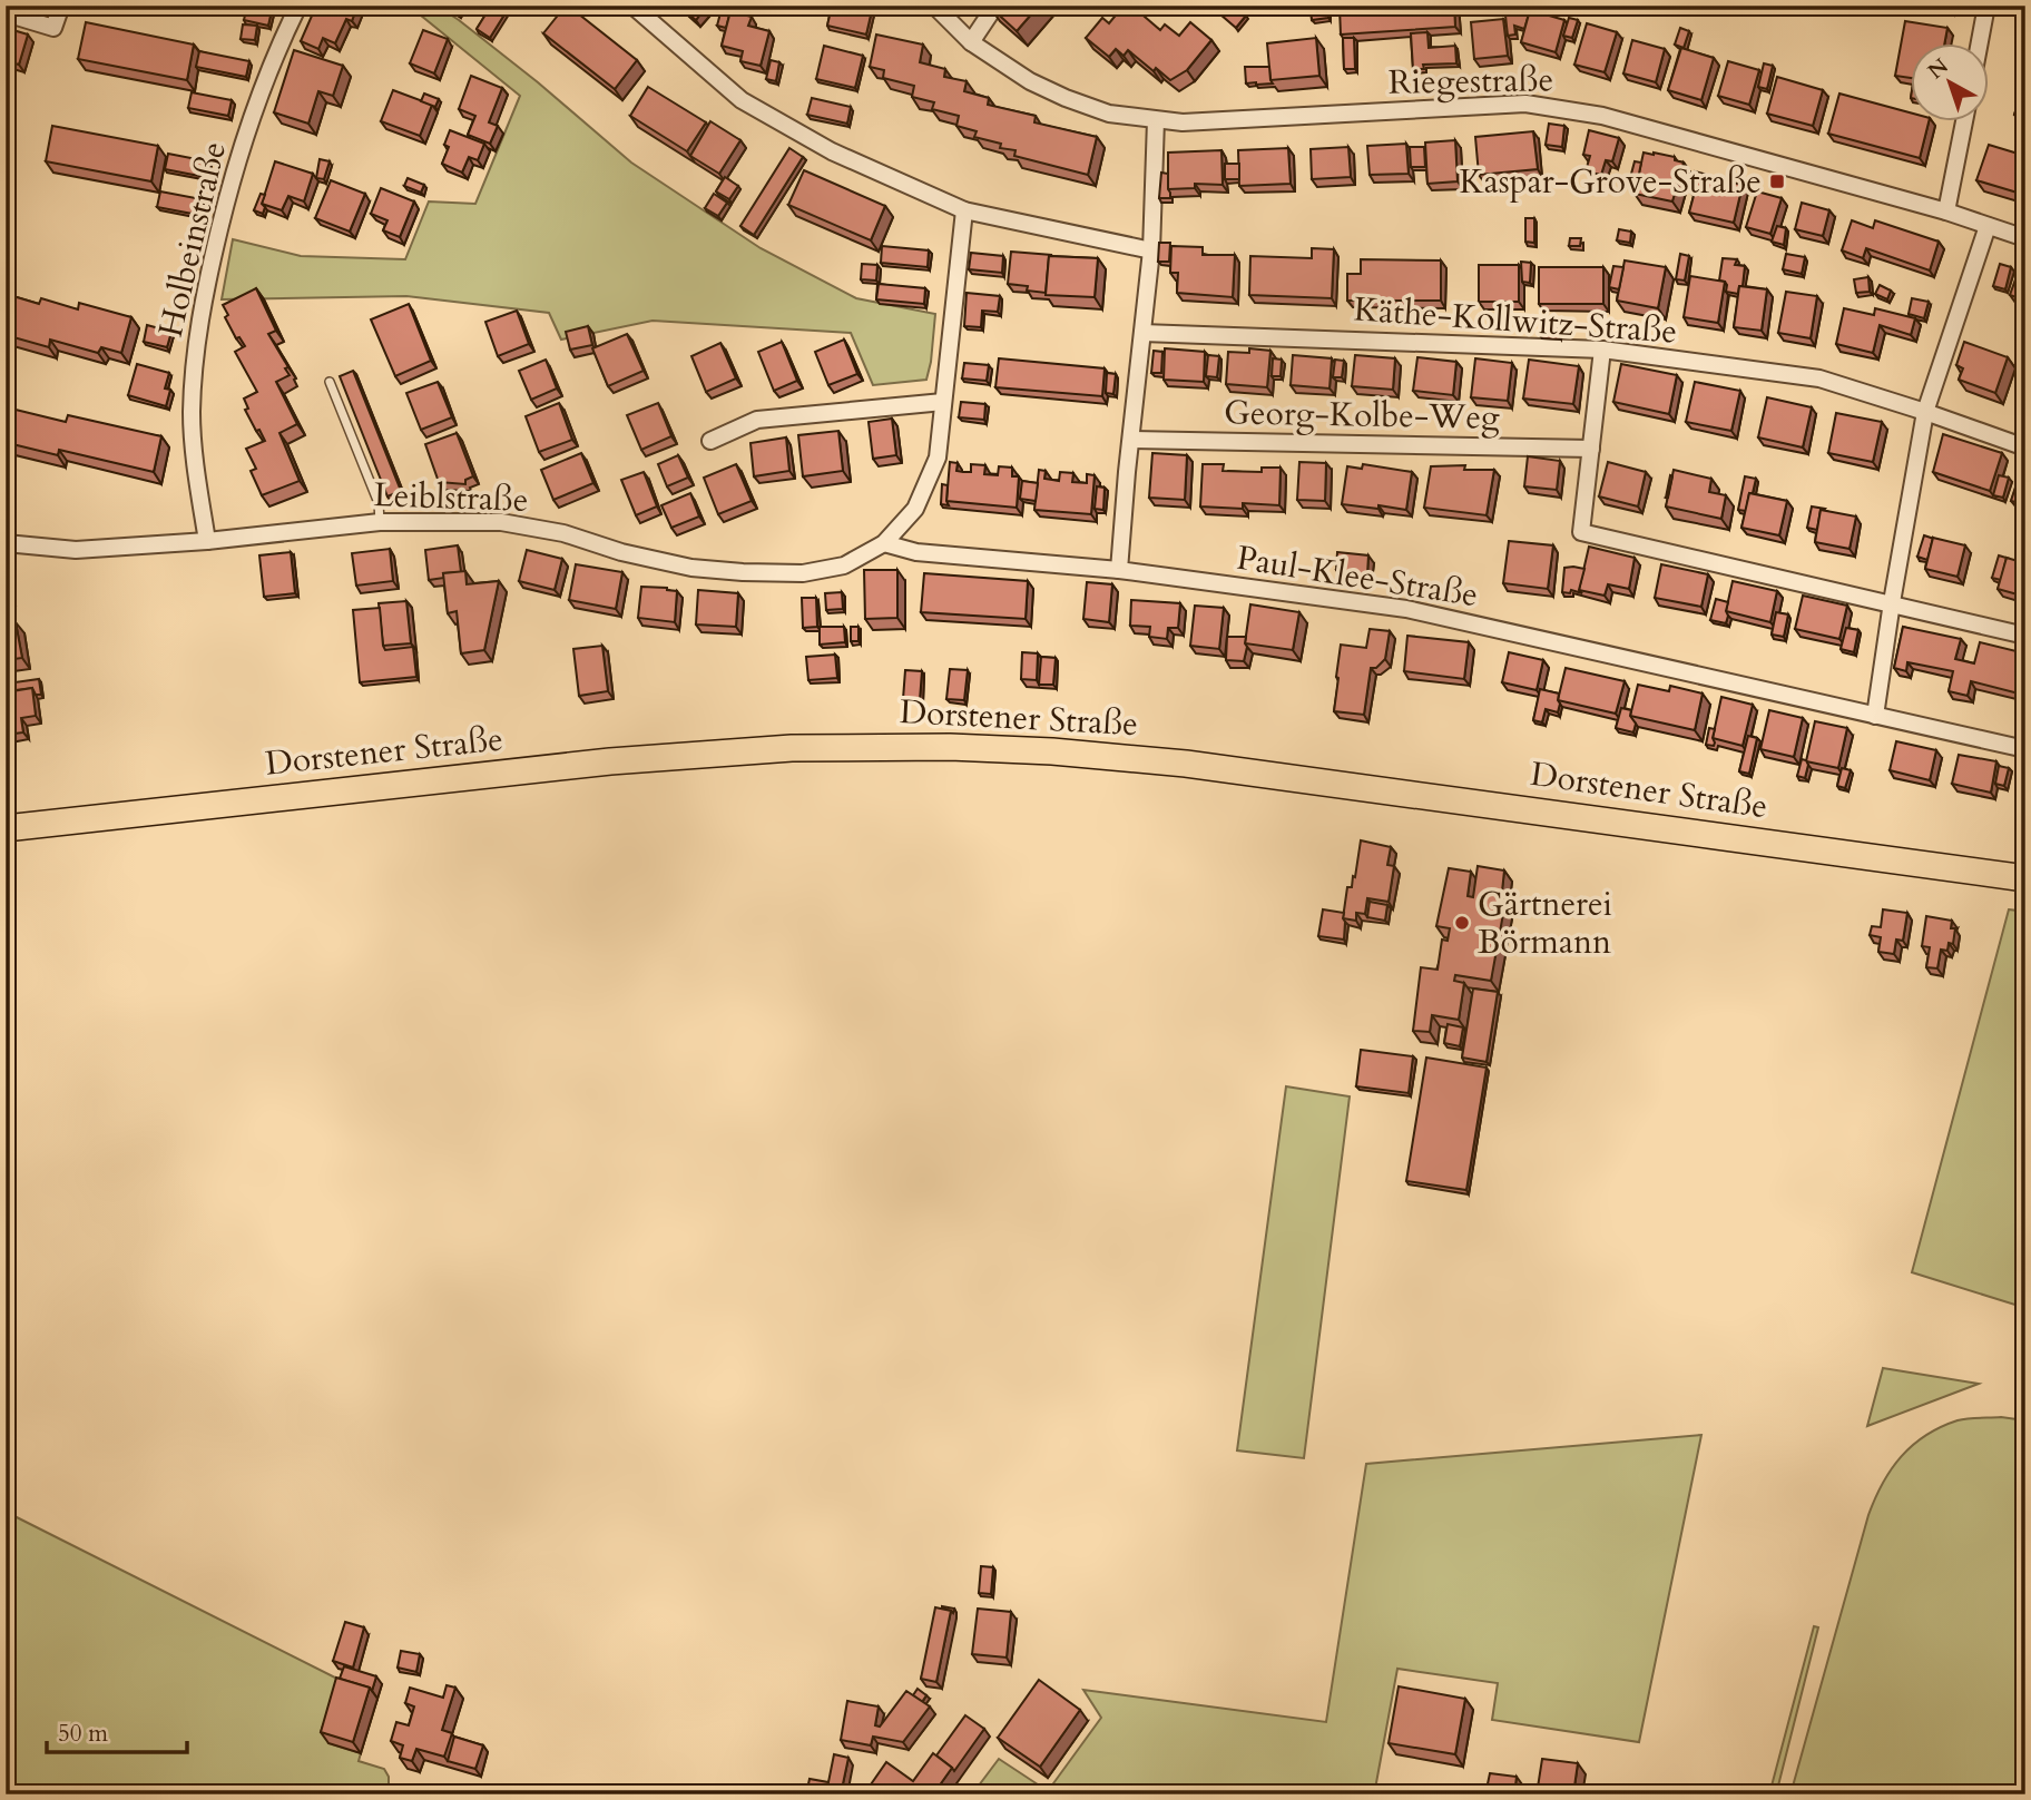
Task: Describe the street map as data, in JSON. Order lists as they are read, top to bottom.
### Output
{
  "streets": {
    "main road": ["Dorstener Straße"],
    "street": [
      "Riegestraße",
      "Holbeinstraße",
      "Käthe-Kollwitz-Straße",
      "Georg-Kolbe-Weg",
      "Leiblstraße",
      "Paul-Klee-Straße"
    ]
  },
  "crossings": [
    ["Holbeinstraße", "Leiblstraße"]
  ],
  "places": {
    "transit": ["Kaspar-Grove-Straße"],
    "other": ["Gärtnerei Börmann"]
  },
  "scale_bar": "50 m",
  "north": "top left"
}
